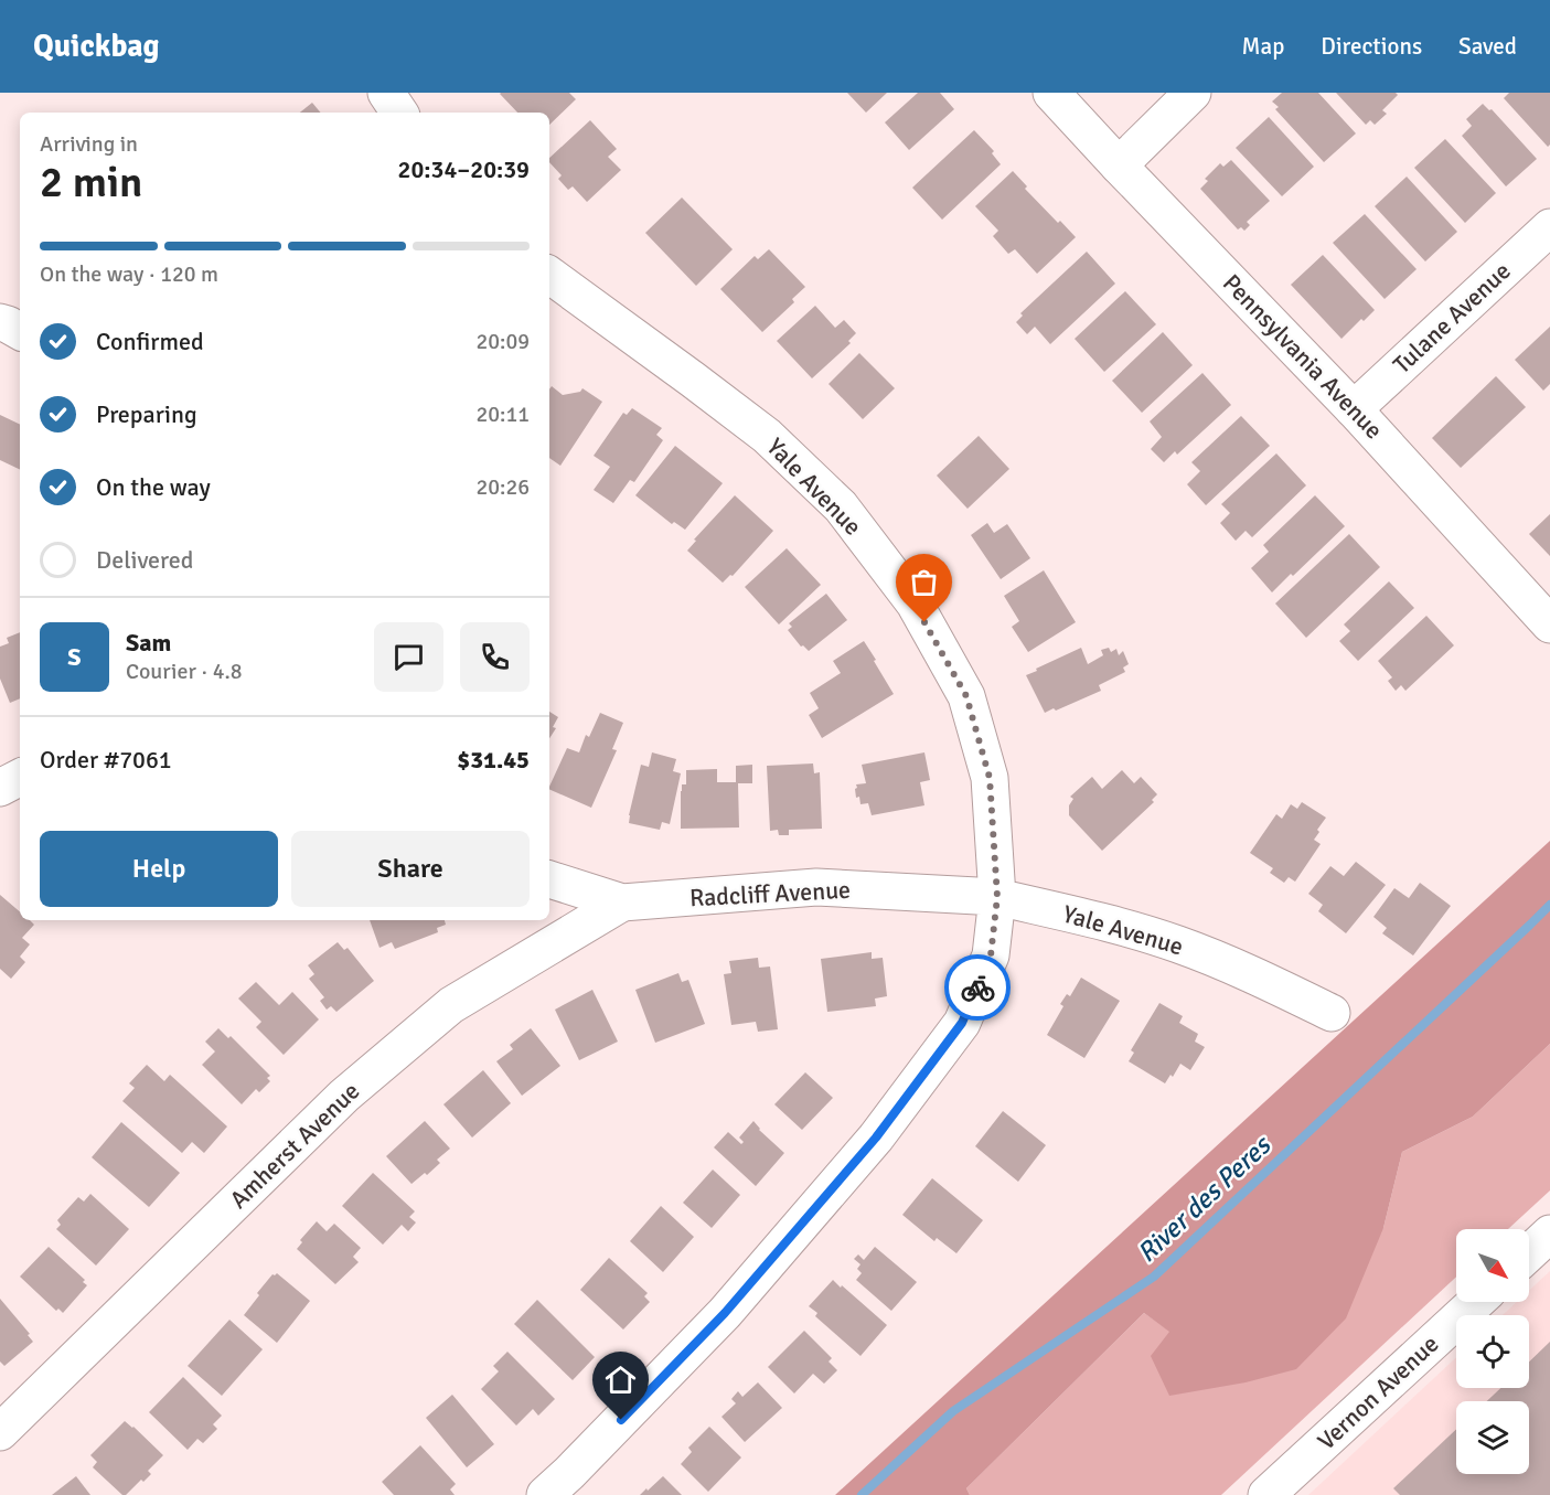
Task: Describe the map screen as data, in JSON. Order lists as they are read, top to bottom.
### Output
{
  "streets": {
    "street": [
      "Tulane Avenue",
      "Pennsylvania Avenue",
      "Yale Avenue",
      "Radcliff Avenue",
      "Amherst Avenue",
      "Vernon Avenue"
    ]
  },
  "crossings": [
    ["Tulane Avenue", "Pennsylvania Avenue"],
    ["Yale Avenue", "Radcliff Avenue"],
    ["Radcliff Avenue", "Amherst Avenue"]
  ],
  "water": ["River des Peres"],
  "north": "bottom right",
  "page": {
    "header": "Quickbag",
    "nav": ["Map", "Directions", "Saved"],
    "heading": ["2 min", "Arriving in", "20:34–20:39"],
    "panel": [
      "Sam",
      "Courier · 4.8",
      "Order #7061",
      "$31.45"
    ],
    "bar": "On the way · 120 m",
    "list": [
      ["Confirmed", "20:09"],
      ["Preparing", "20:11"],
      ["On the way", "20:26"],
      "Delivered"
    ],
    "round": "S",
    "buttons": ["Help", "Share"]
  }
}
